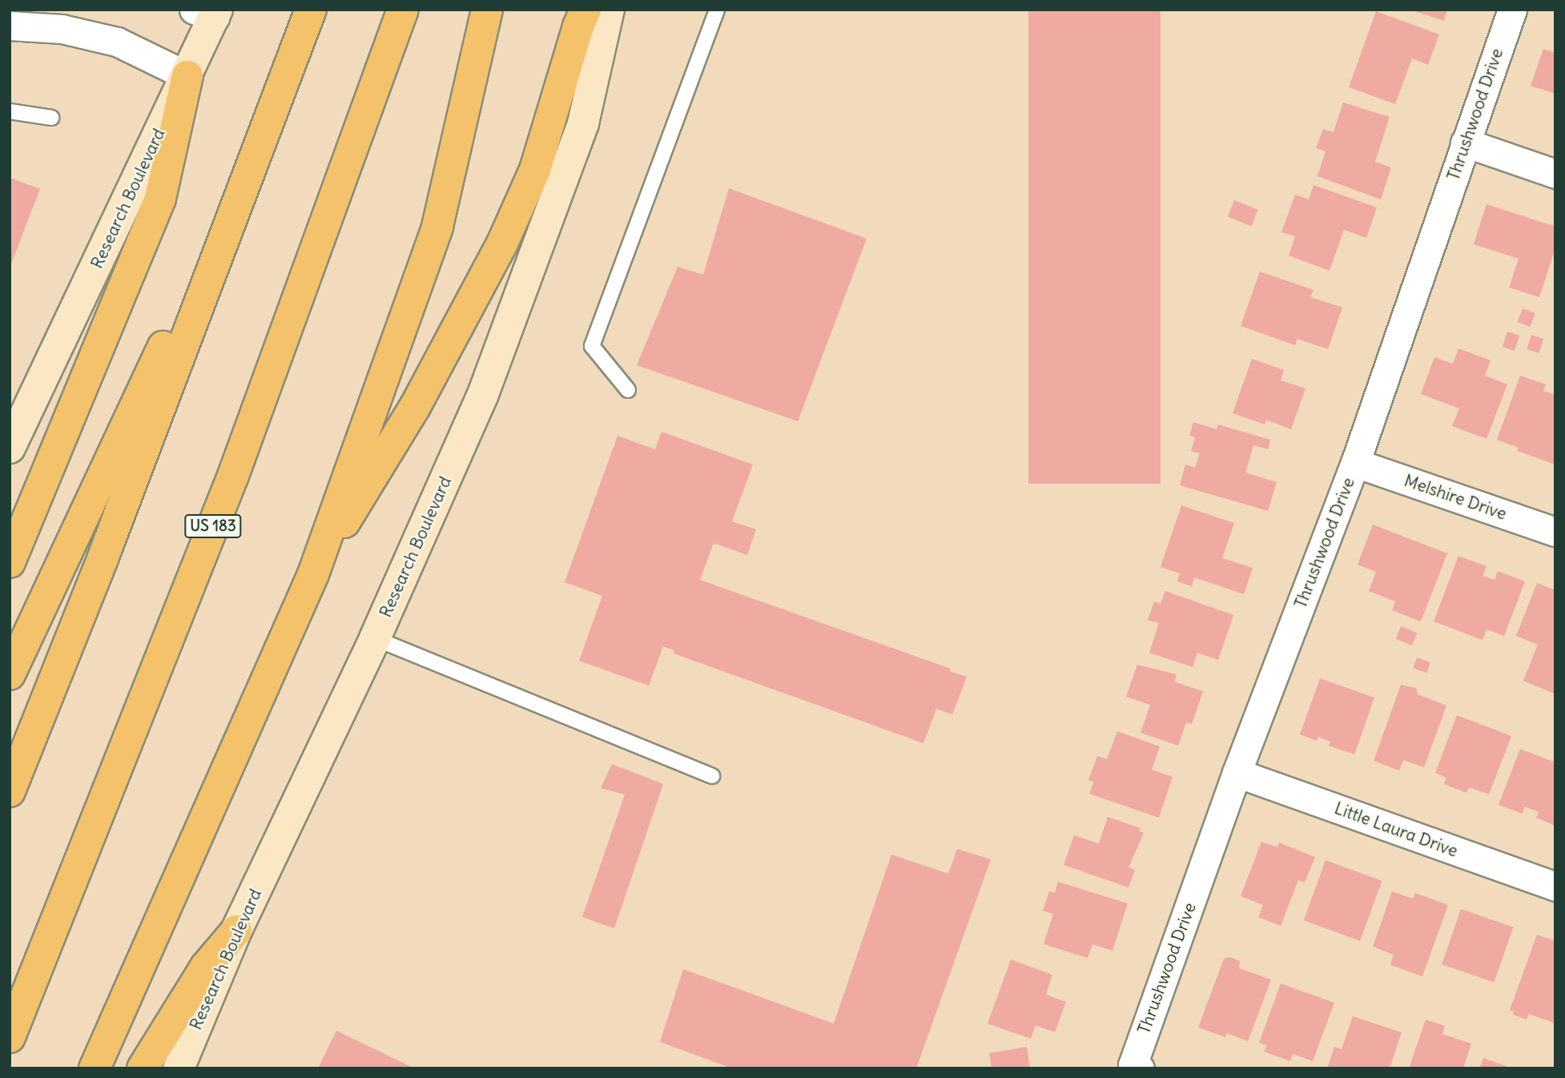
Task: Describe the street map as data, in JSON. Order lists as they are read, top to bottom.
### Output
{
  "streets": {
    "highway": ["US 183"],
    "main road": ["Research Boulevard"],
    "street": ["Thrushwood Drive", "Melshire Drive", "Little Laura Drive"]
  },
  "crossings": [
    ["Thrushwood Drive", "Melshire Drive"],
    ["Thrushwood Drive", "Little Laura Drive"]
  ]
}
